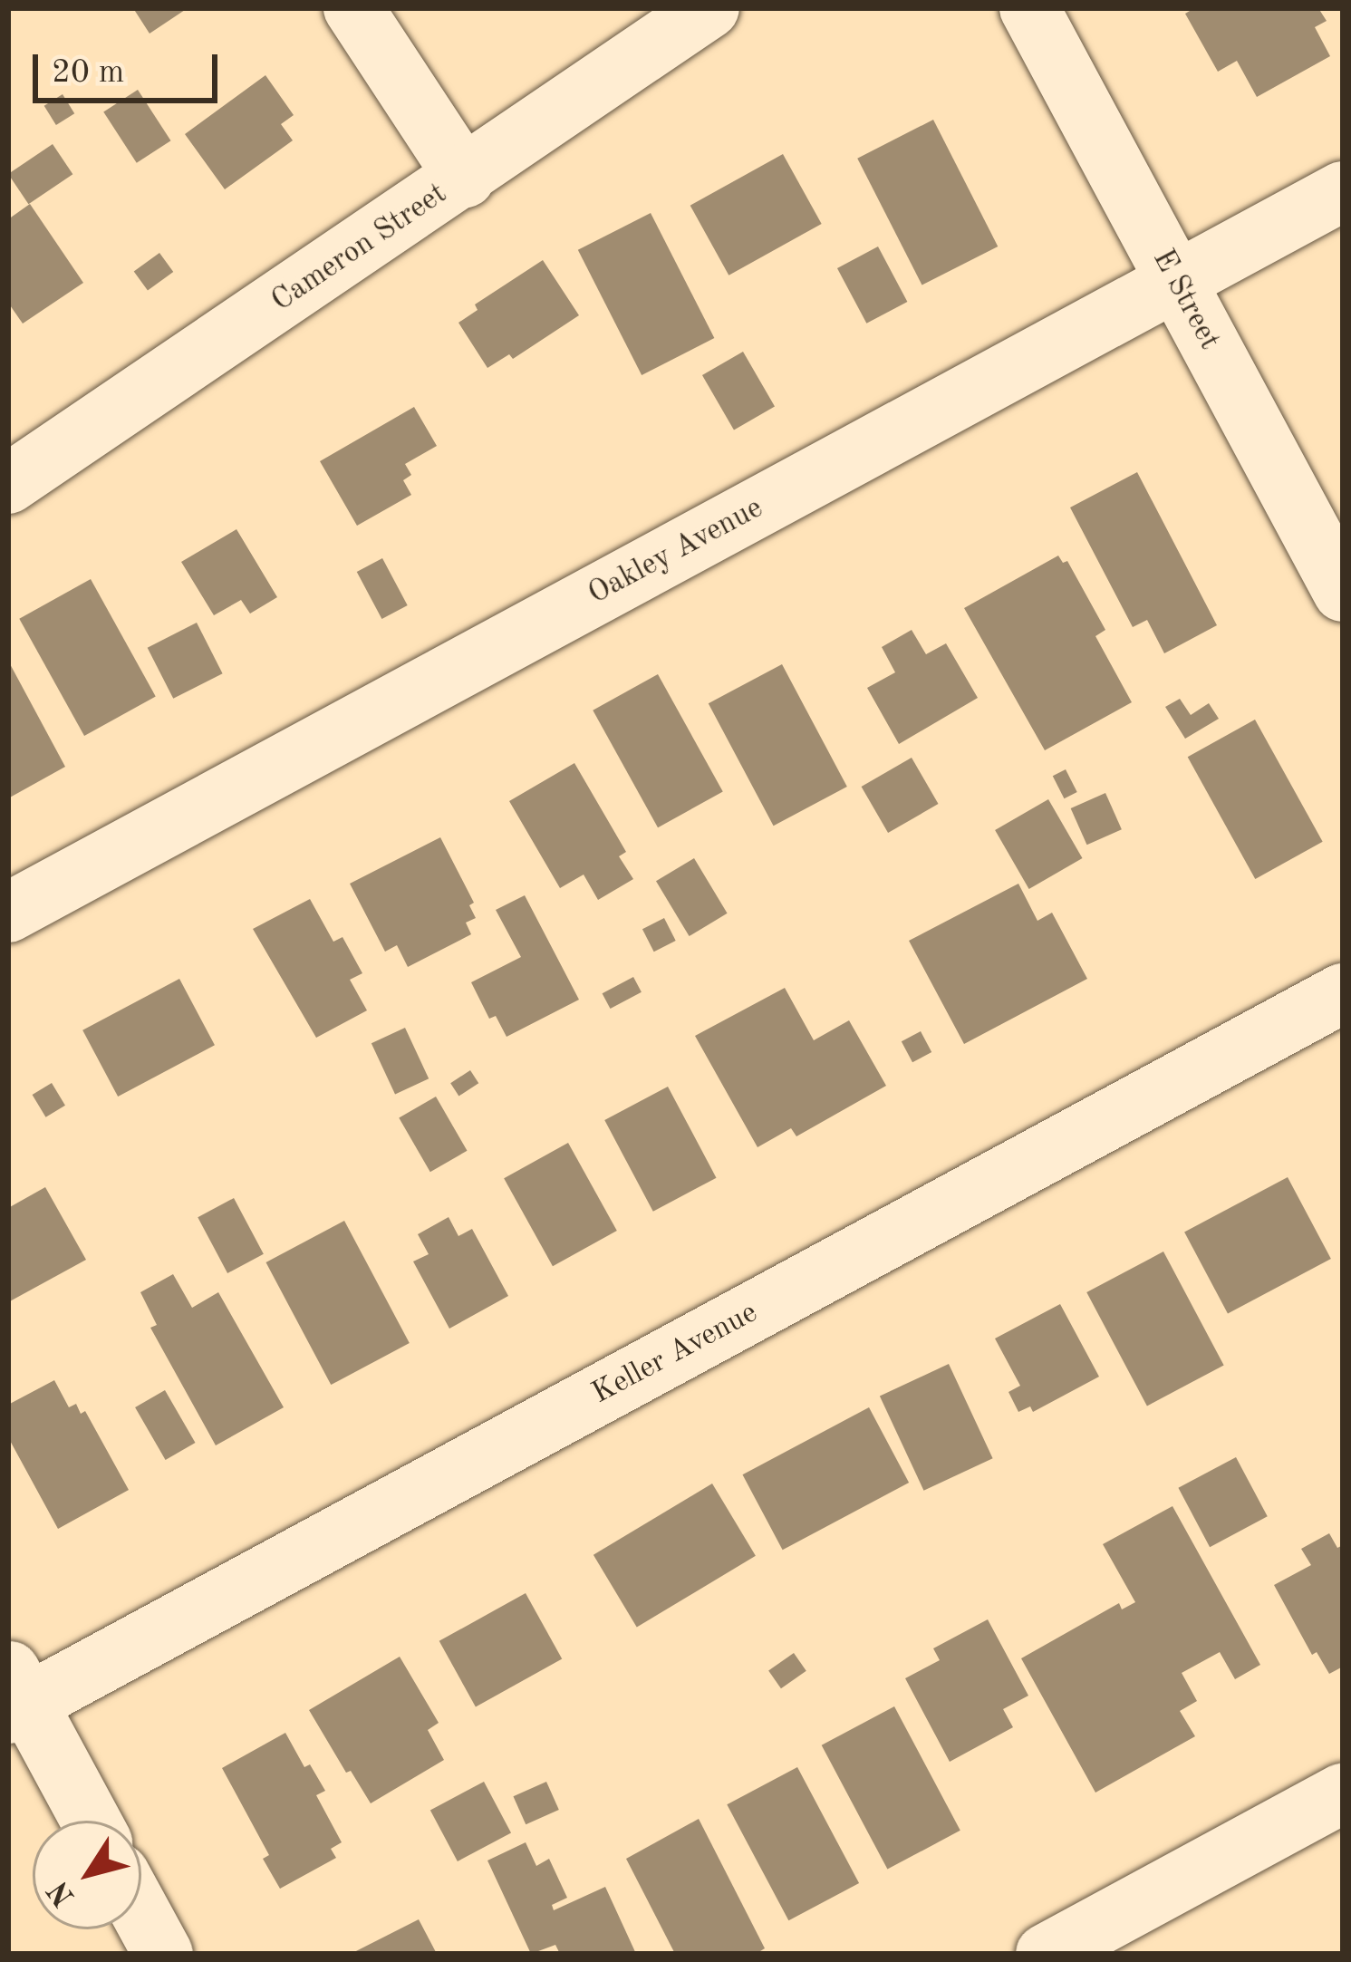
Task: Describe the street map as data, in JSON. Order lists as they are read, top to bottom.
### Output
{
  "streets": {
    "street": [
      "Cameron Street",
      "E Street",
      "Oakley Avenue",
      "Keller Avenue"
    ]
  },
  "crossings": [
    ["E Street", "Oakley Avenue"]
  ],
  "scale_bar": "20 m",
  "north": "bottom left"
}
